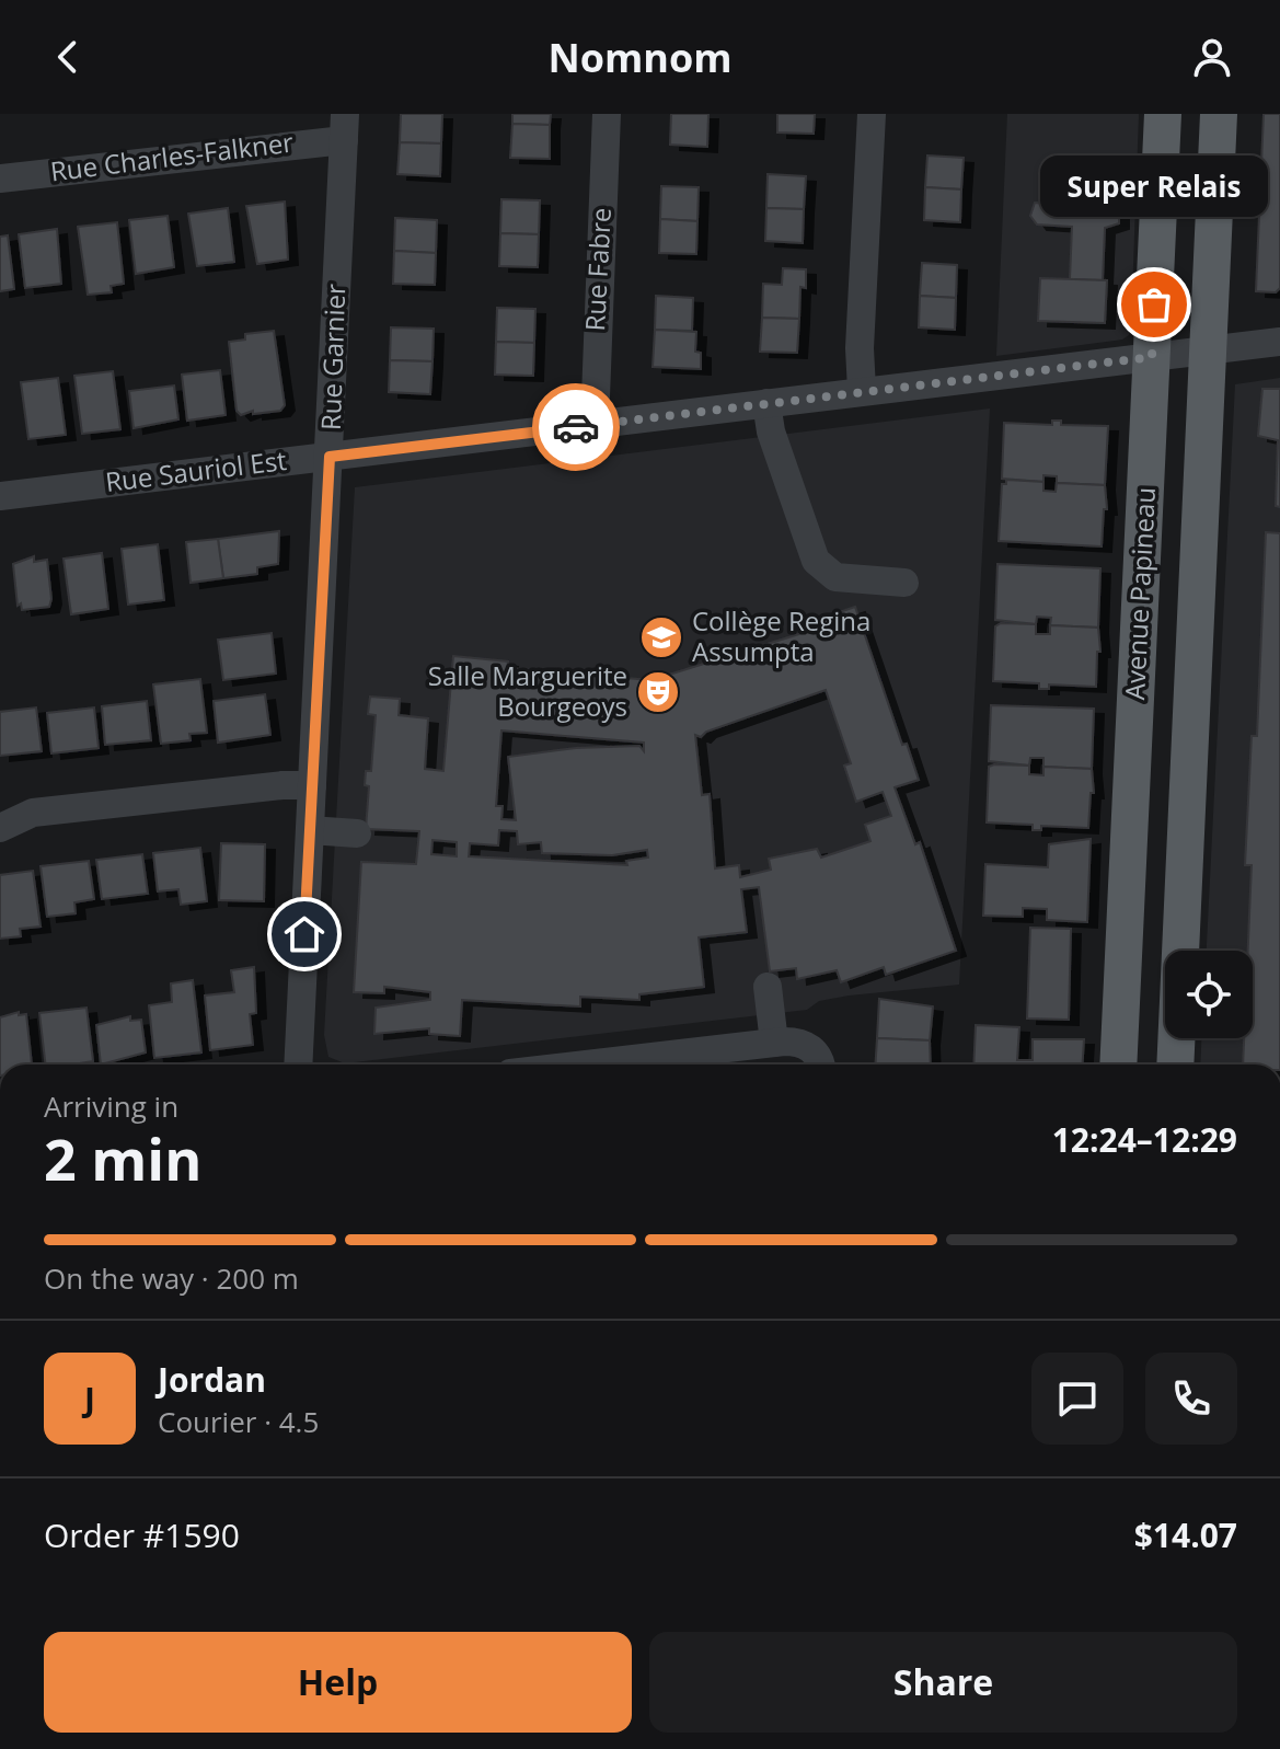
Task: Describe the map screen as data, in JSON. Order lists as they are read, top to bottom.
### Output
{
  "streets": {
    "main road": ["Avenue Papineau"],
    "street": [
      "Rue Charles-Falkner",
      "Rue Fabre",
      "Rue Garnier",
      "Rue Sauriol Est"
    ]
  },
  "crossings": [
    ["Rue Charles-Falkner", "Rue Garnier"],
    ["Rue Fabre", "Rue Sauriol Est"],
    ["Rue Garnier", "Rue Sauriol Est"],
    ["Rue Sauriol Est", "Avenue Papineau"]
  ],
  "places": {
    "other": ["Super Relais"],
    "school or university": ["Collège Regina Assumpta"],
    "theatre": ["Salle Marguerite Bourgeoys"]
  },
  "page": {
    "header": "Nomnom",
    "bubble": "Super Relais",
    "heading": ["2 min", "Arriving in", "12:24–12:29"],
    "panel": [
      "Jordan",
      "Courier · 4.5",
      "Order #1590",
      "$14.07"
    ],
    "bar": "On the way · 200 m",
    "round": "J",
    "buttons": ["Help", "Share"]
  }
}
